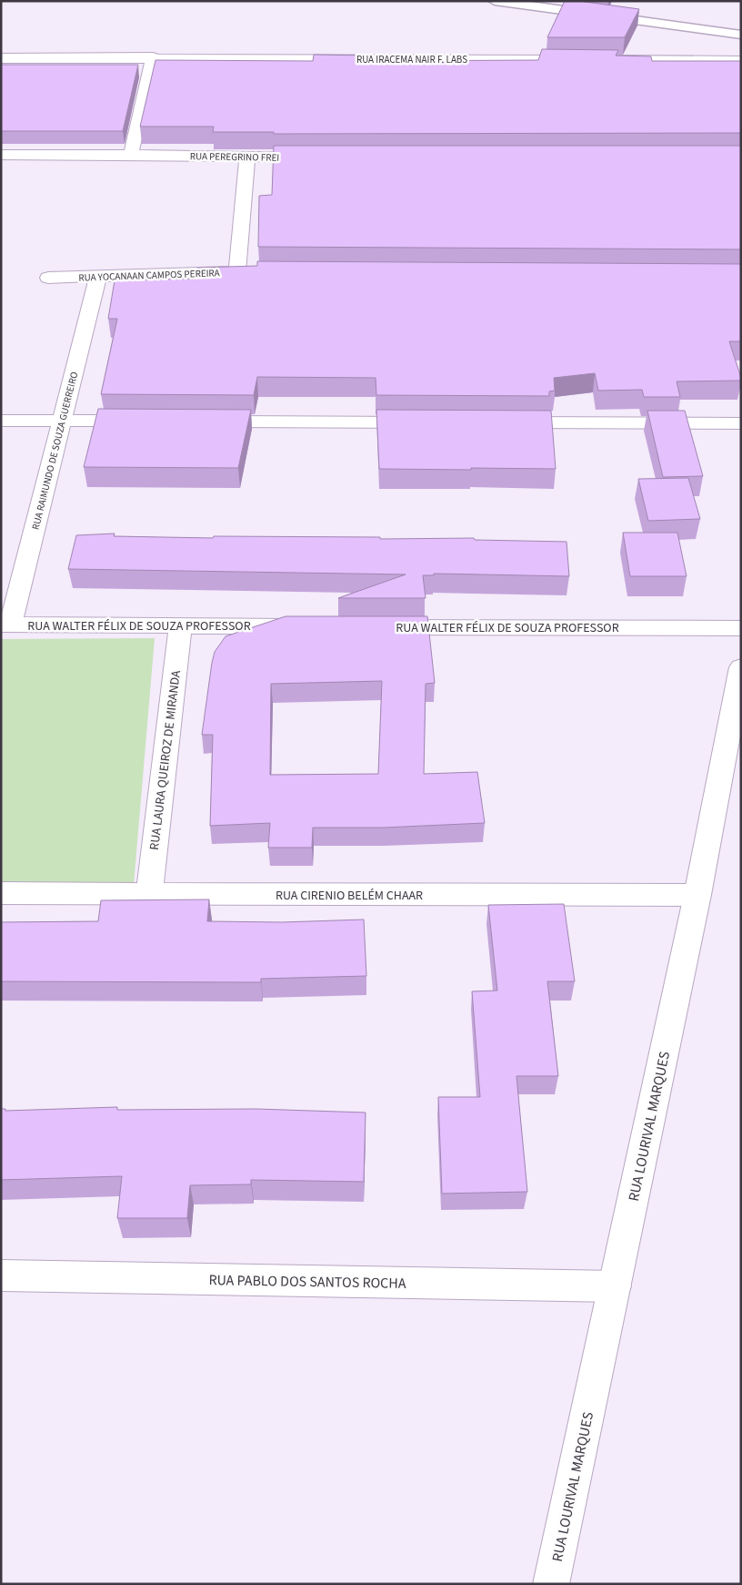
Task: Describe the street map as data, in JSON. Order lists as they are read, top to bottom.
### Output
{
  "streets": {
    "street": [
      "RUA IRACEMA NAIR F. LABS",
      "RUA PEREGRINO FREI",
      "RUA YOCANAAN CAMPOS PEREIRA",
      "RUA RAIMUNDO DE SOUZA GUERREIRO",
      "RUA WALTER FÉLIX DE SOUZA PROFESSOR",
      "RUA LAURA QUEIROZ DE MIRANDA",
      "RUA CIRENIO BELÉM CHAAR",
      "RUA LOURIVAL MARQUES",
      "RUA PABLO DOS SANTOS ROCHA"
    ]
  },
  "crossings": [
    ["RUA YOCANAAN CAMPOS PEREIRA", "RUA RAIMUNDO DE SOUZA GUERREIRO"],
    ["RUA RAIMUNDO DE SOUZA GUERREIRO", "RUA WALTER FÉLIX DE SOUZA PROFESSOR"],
    ["RUA WALTER FÉLIX DE SOUZA PROFESSOR", "RUA LAURA QUEIROZ DE MIRANDA"],
    ["RUA LAURA QUEIROZ DE MIRANDA", "RUA CIRENIO BELÉM CHAAR"],
    ["RUA CIRENIO BELÉM CHAAR", "RUA LOURIVAL MARQUES"],
    ["RUA LOURIVAL MARQUES", "RUA PABLO DOS SANTOS ROCHA"]
  ]
}
